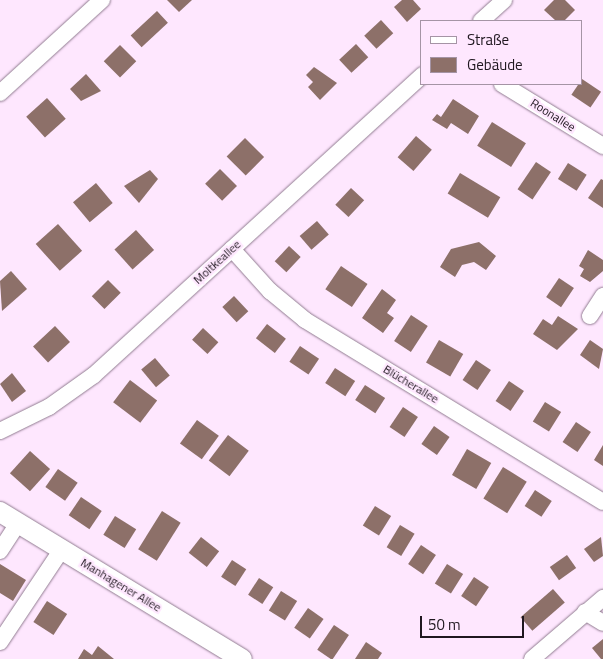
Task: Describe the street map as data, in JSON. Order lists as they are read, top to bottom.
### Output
{
  "streets": {
    "main road": ["Manhagener Allee"],
    "street": ["Roonallee", "Moltkeallee", "Blücherallee"]
  },
  "crossings": [
    ["Moltkeallee", "Blücherallee"]
  ],
  "legend": ["Straße", "Gebäude"],
  "scale_bar": "50 m"
}
